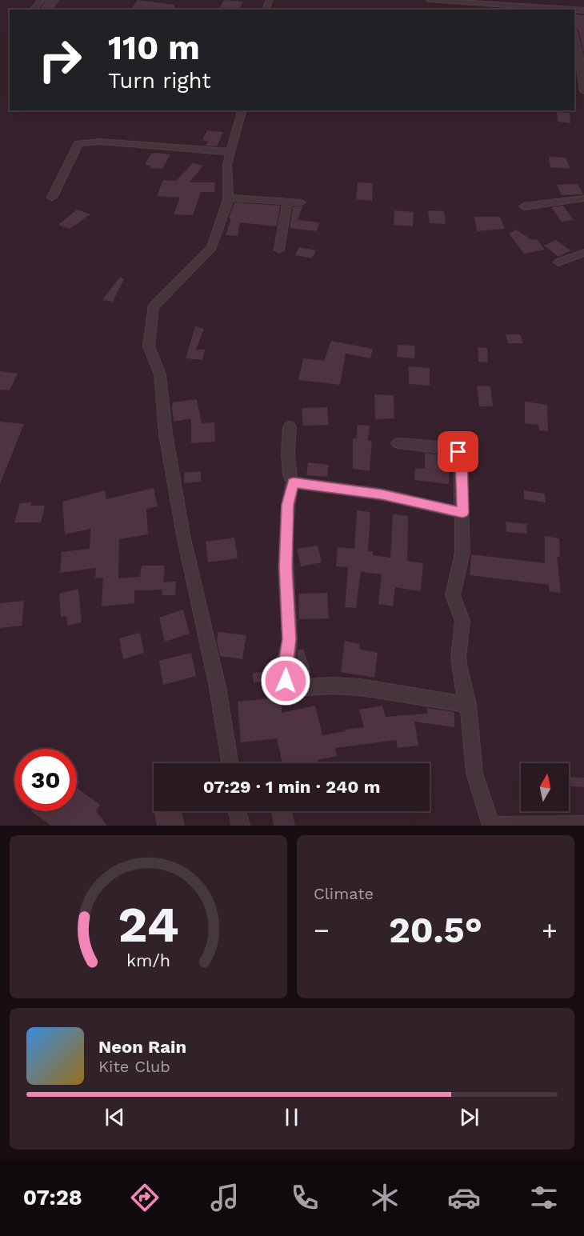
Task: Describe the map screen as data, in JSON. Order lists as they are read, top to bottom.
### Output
{
  "north": "top",
  "page": {
    "turn": ["110 m", "Turn right"],
    "limit": "30",
    "trip": "07:29 · 1 min · 240 m",
    "tile": "Climate",
    "heat": ["−", "20.5°", "+"],
    "song": ["Neon Rain", "Kite Club"],
    "tabs": "07:28",
    "gauge": ["24", "km/h"]
  }
}
